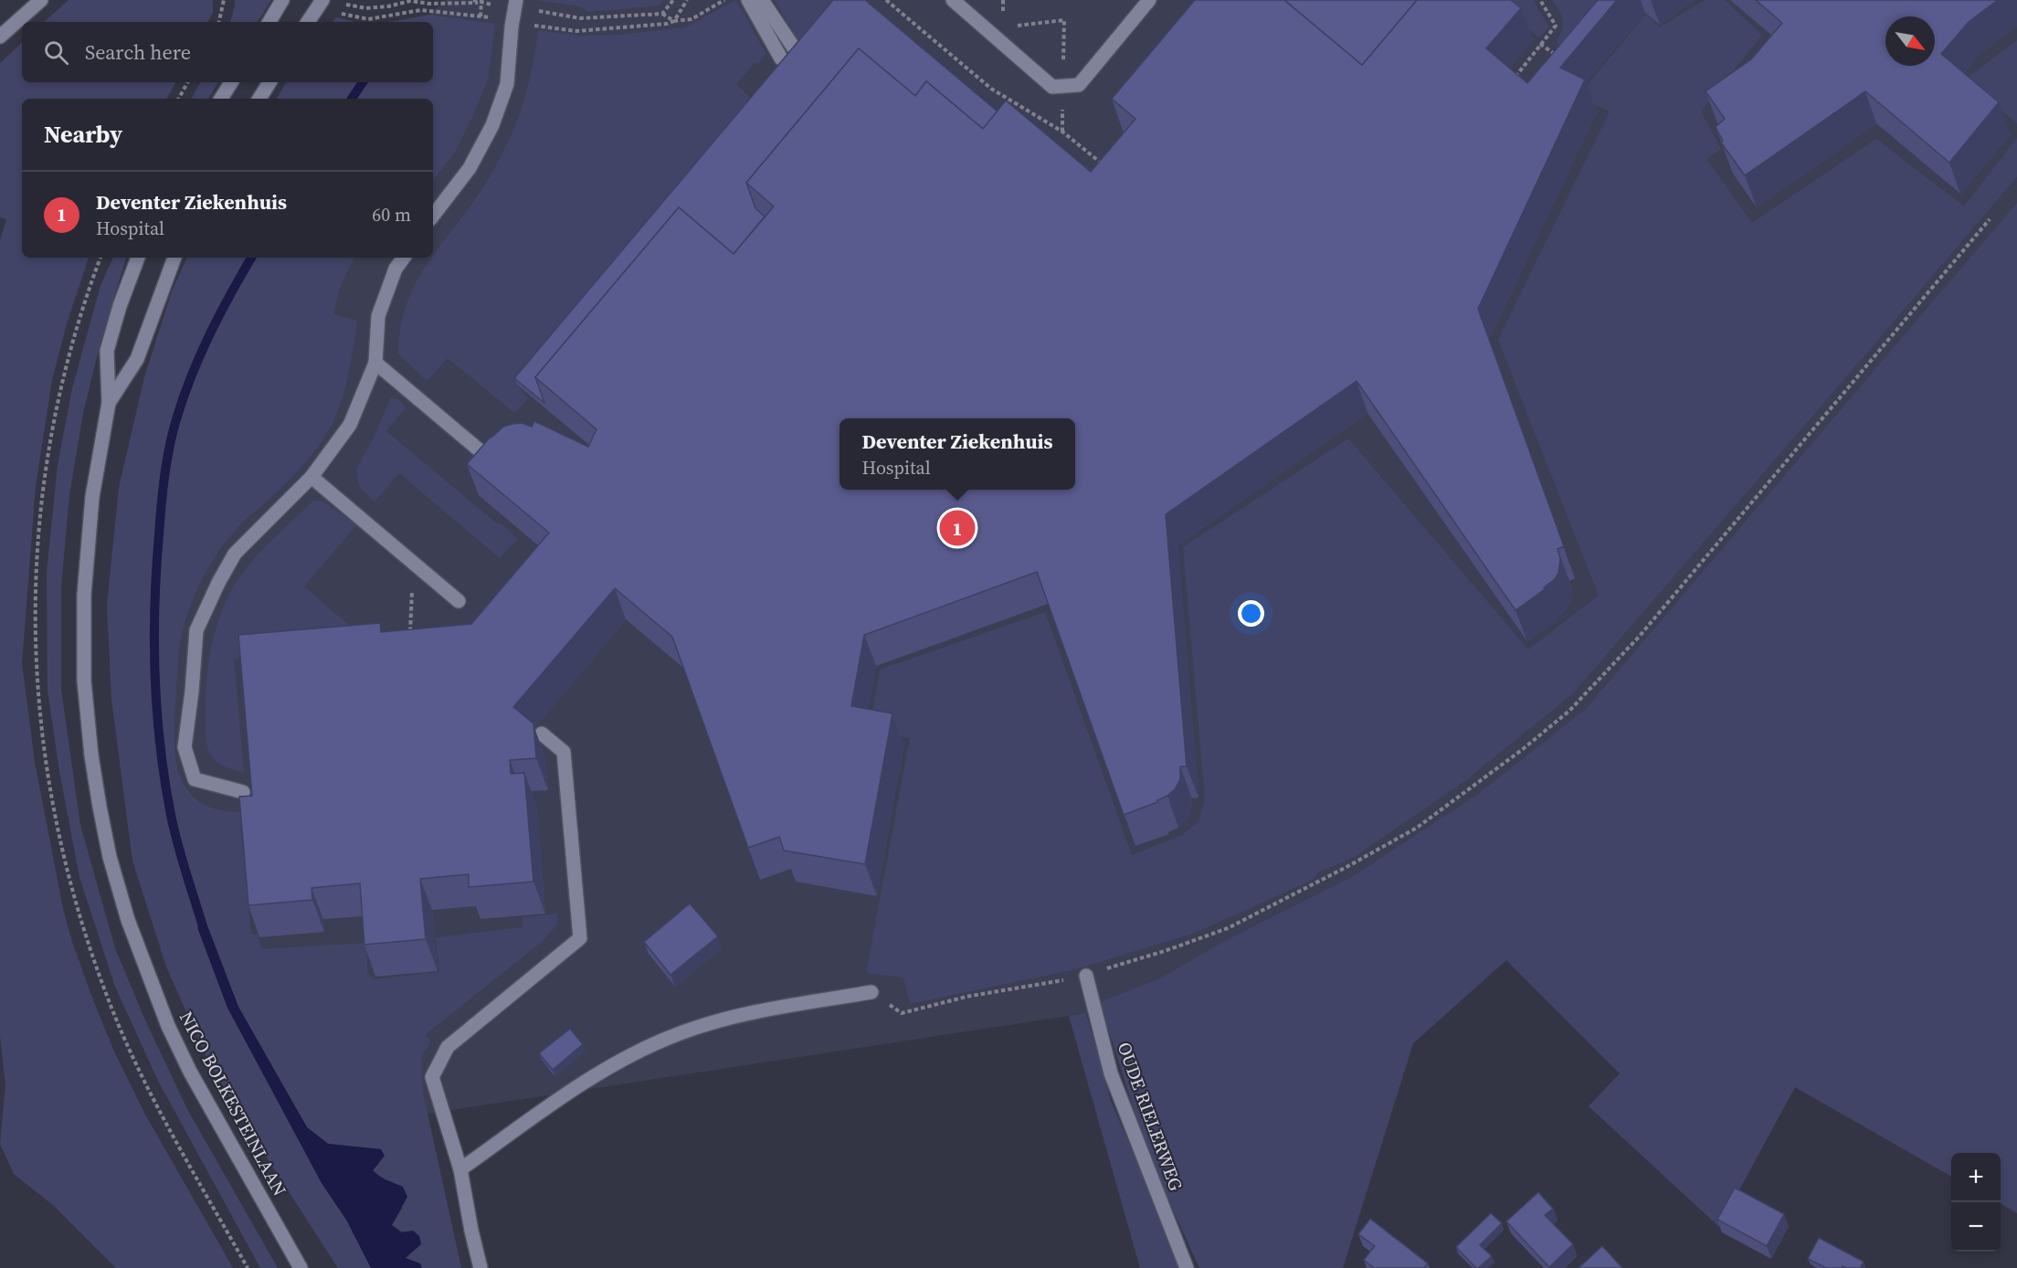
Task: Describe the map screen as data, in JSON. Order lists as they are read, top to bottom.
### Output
{
  "streets": {
    "street": ["NICO BOLKESTEINLAAN", "OUDE RIELERWEG"]
  },
  "north": "bottom right",
  "page": {
    "search": "Search here",
    "heading": "Nearby",
    "list": [
      {
        "mark": "1",
        "name": "Deventer Ziekenhuis",
        "note": "Hospital",
        "value": "60 m"
      }
    ],
    "popup": ["Deventer Ziekenhuis", "Hospital"],
    "pins": "1",
    "map_buttons": ["+", "−"]
  }
}
